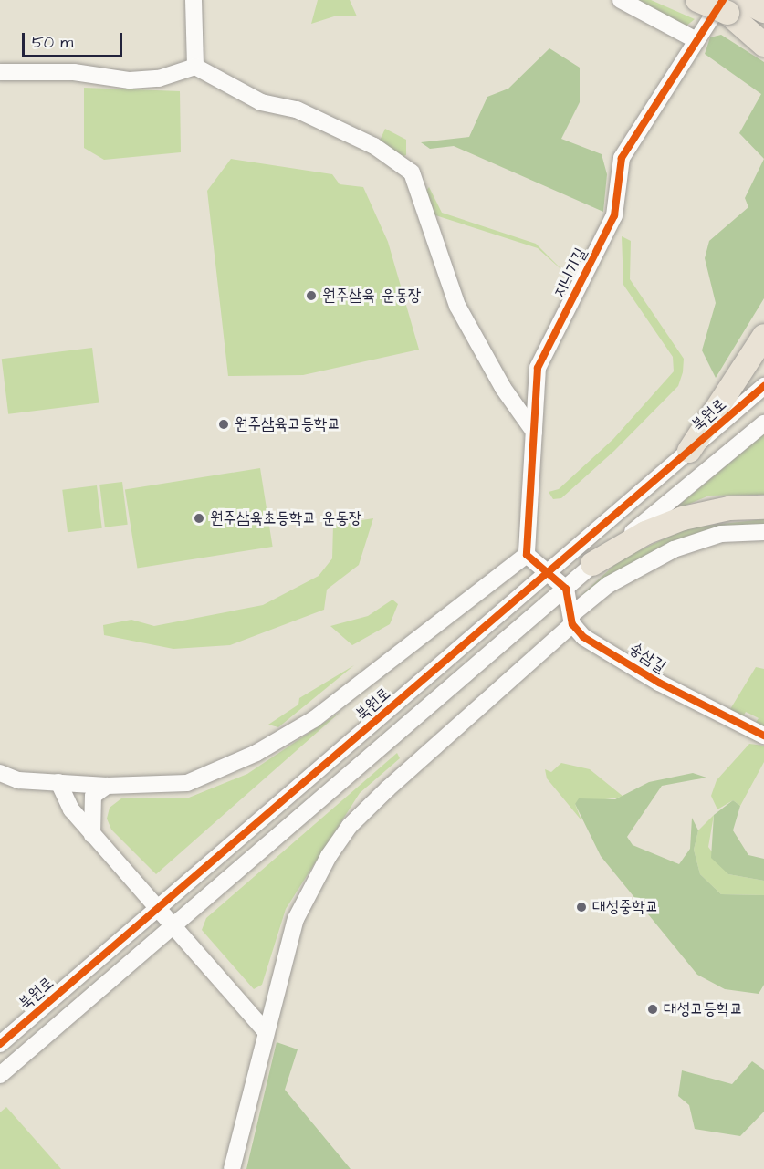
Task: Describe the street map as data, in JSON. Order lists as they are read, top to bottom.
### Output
{
  "streets": {
    "street": ["지니기길", "북원로", "송삼길"]
  },
  "places": [
    "원주삼육 운동장",
    "원주삼육고등학교",
    "원주삼육초등학교 운동장",
    "대성중학교",
    "대성고등학교"
  ],
  "scale_bar": "50 m"
}
